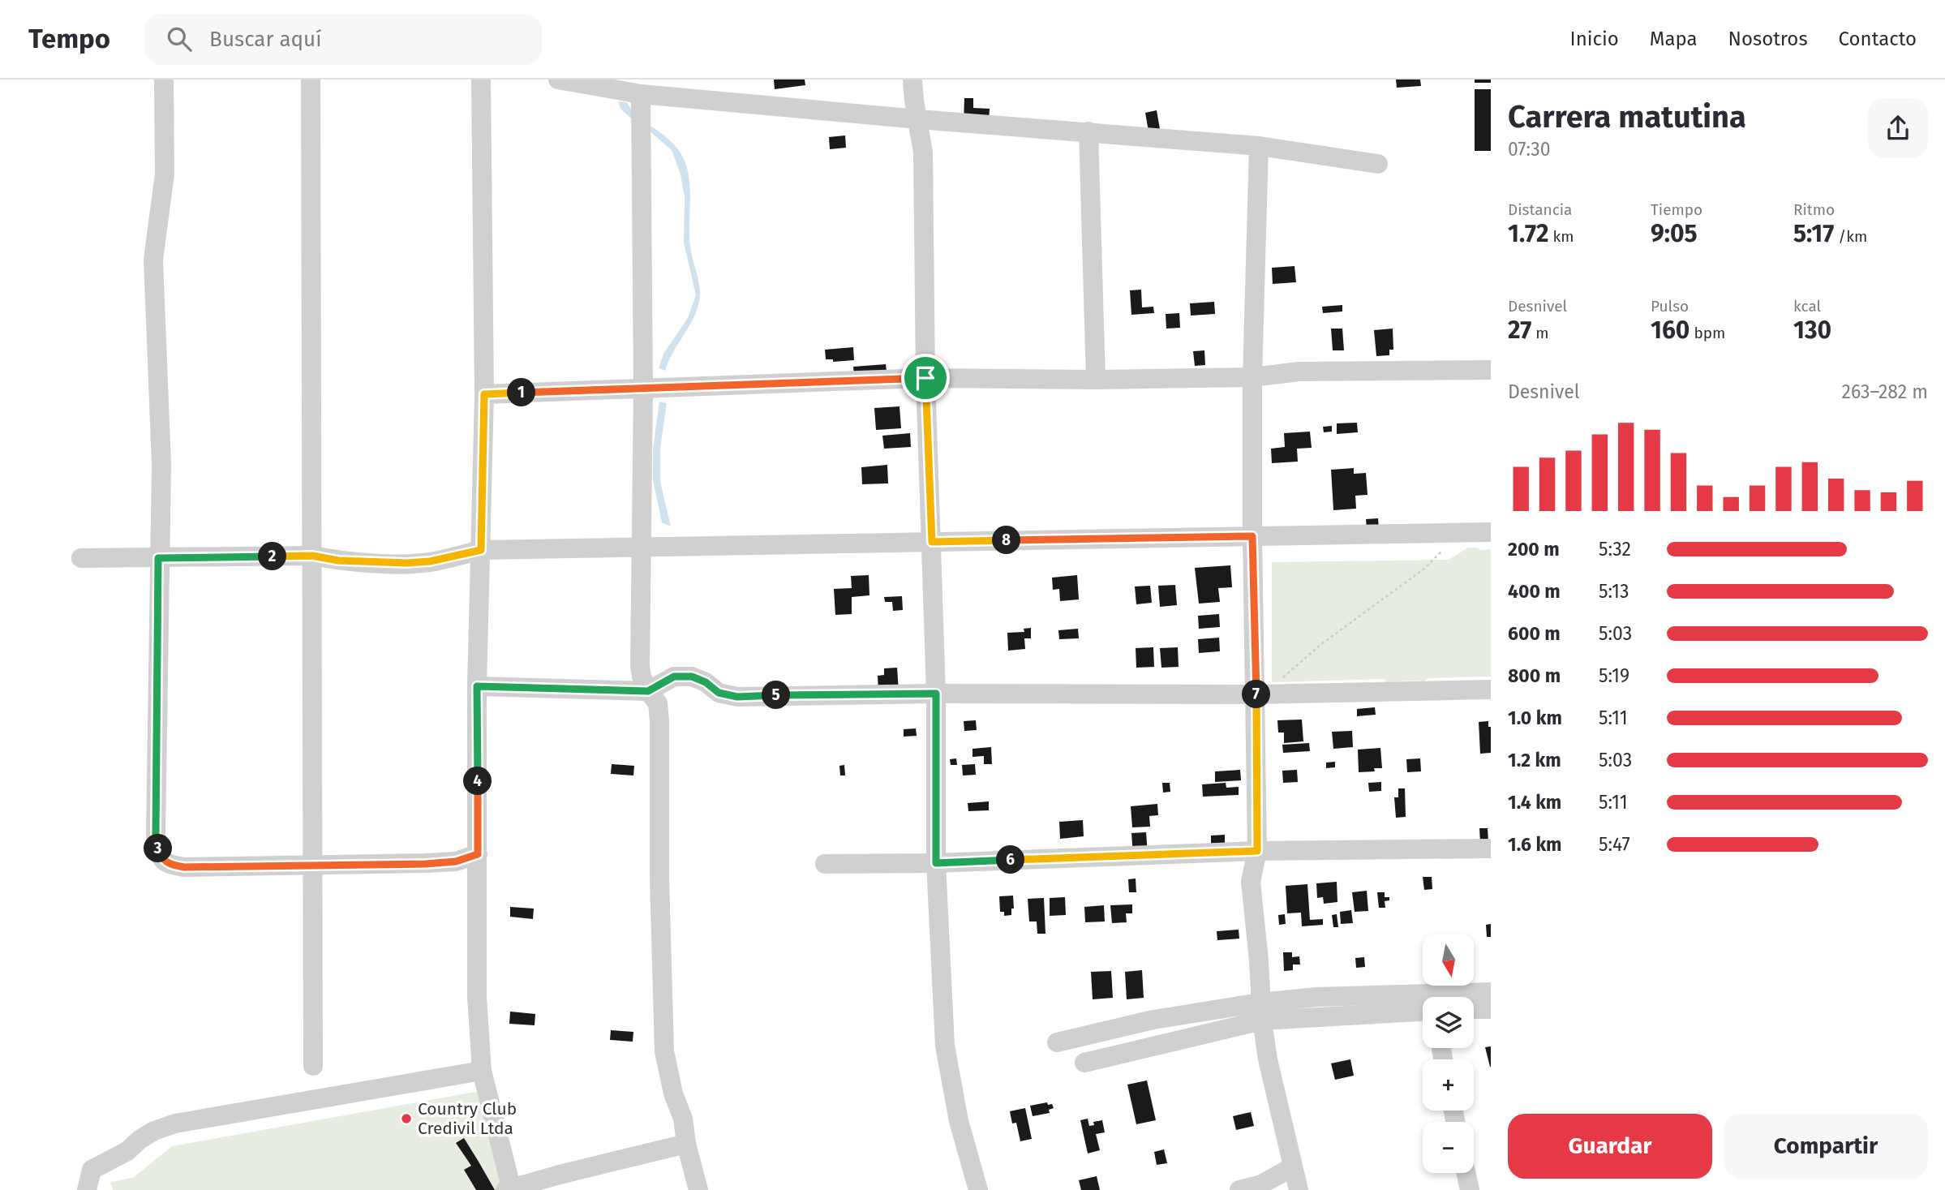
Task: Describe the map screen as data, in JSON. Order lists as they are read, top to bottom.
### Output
{
  "places": ["Country Club Credivil Ltda"],
  "north": "bottom",
  "page": {
    "header": "Tempo",
    "search": "Buscar aquí",
    "nav": [
      "Inicio",
      "Mapa",
      "Nosotros",
      "Contacto"
    ],
    "heading": ["Carrera matutina", "07:30"],
    "stats": [
      ["Distancia", "1.72 km"],
      ["Tiempo", "9:05"],
      ["Ritmo", "5:17 /km"],
      ["Desnivel", "27 m"],
      ["Pulso", "160 bpm"],
      ["kcal", "130"]
    ],
    "chart": ["Desnivel", "263–282 m"],
    "pins": [
      "1",
      "8",
      "2",
      "7",
      "5",
      "4",
      "3",
      "6"
    ],
    "list": [
      {
        "name": "200 m",
        "note": "5:32"
      },
      {
        "name": "400 m",
        "note": "5:13"
      },
      {
        "name": "600 m",
        "note": "5:03"
      },
      {
        "name": "800 m",
        "note": "5:19"
      },
      {
        "name": "1.0 km",
        "note": "5:11"
      },
      {
        "name": "1.2 km",
        "note": "5:03"
      },
      {
        "name": "1.4 km",
        "note": "5:11"
      },
      {
        "name": "1.6 km",
        "note": "5:47"
      }
    ],
    "map_buttons": ["+", "−"],
    "buttons": ["Guardar", "Compartir"]
  }
}
